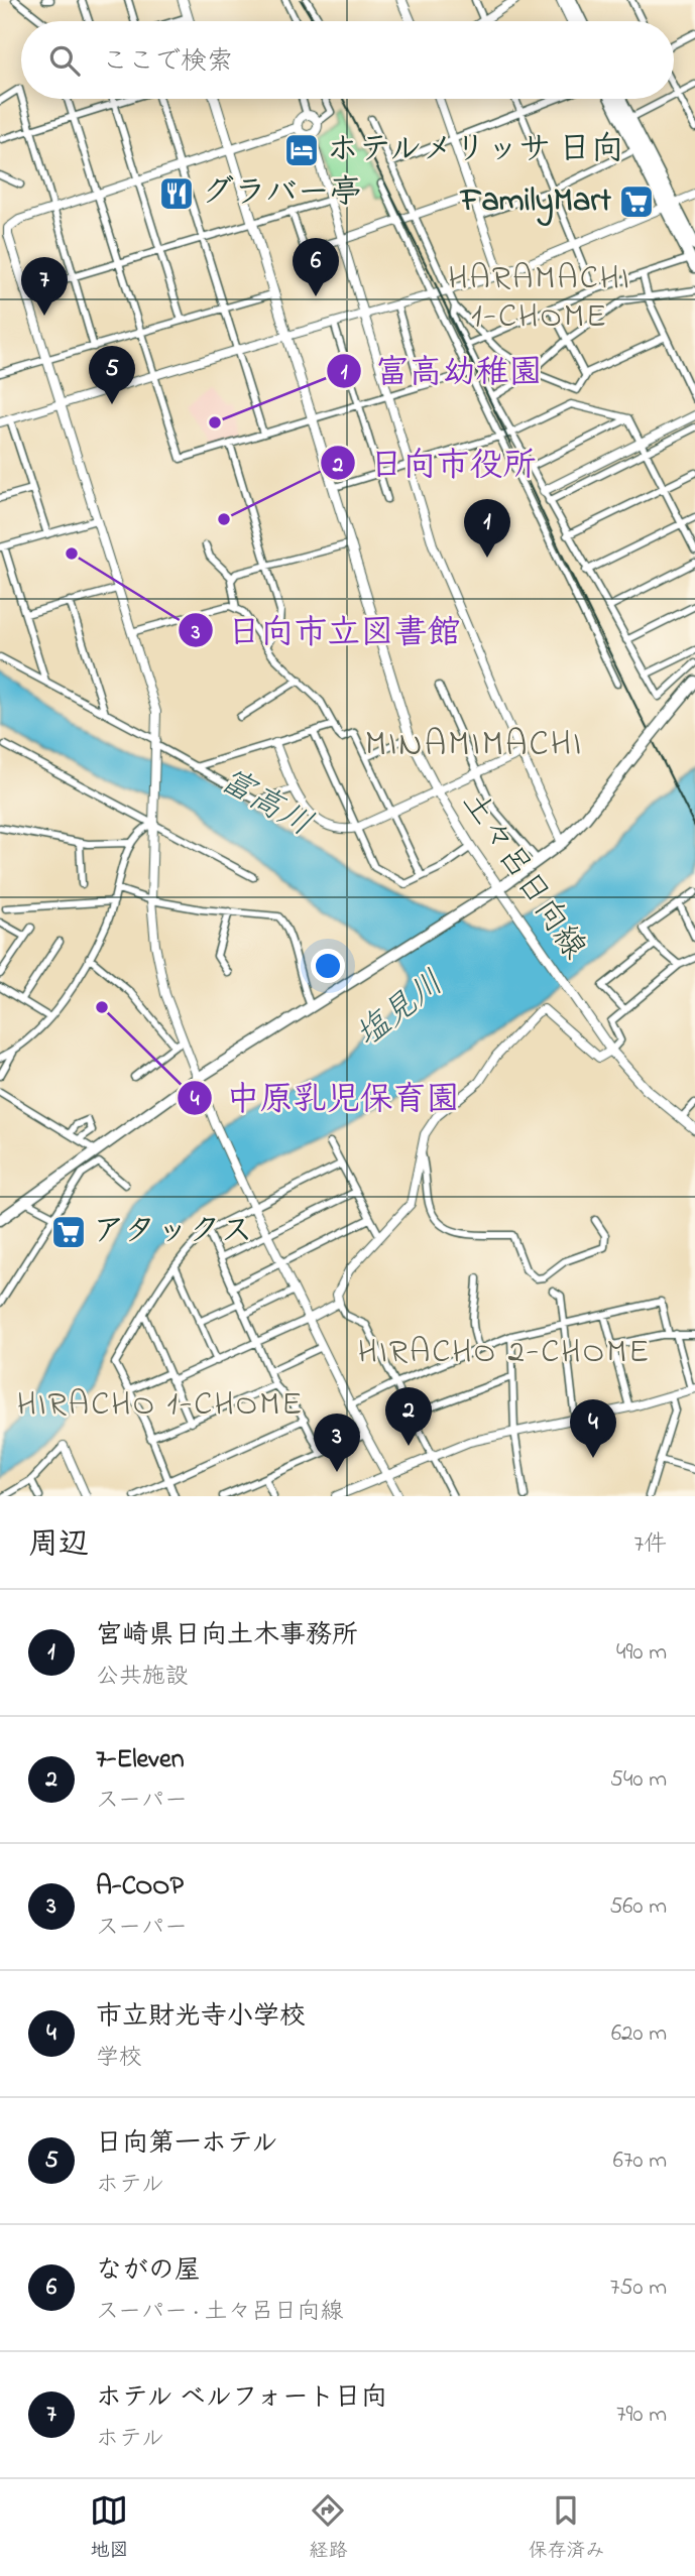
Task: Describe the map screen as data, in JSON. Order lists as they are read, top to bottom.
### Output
{
  "streets": {
    "main road": ["土々呂日向線"]
  },
  "districts": [
    "HARAMACHI 1-CHOME",
    "MINAMIMACHI",
    "HIRACHO 2-CHOME",
    "HIRACHO 1-CHOME"
  ],
  "water": ["富高川", "塩見川"],
  "places": {
    "hotel": ["ホテルメリッサ 日向"],
    "restaurant": ["グラバー亭"],
    "supermarket": ["FamilyMart", "アタックス"],
    "other": [
      "富高幼稚園",
      "日向市役所",
      "日向市立図書館",
      "中原乳児保育園"
    ]
  },
  "page": {
    "search": "ここで検索",
    "pins": [
      "6",
      "7",
      "5",
      "1",
      "2",
      "4",
      "3"
    ],
    "heading": ["周辺", "7件"],
    "list": [
      {
        "mark": "1",
        "name": "宮崎県日向土木事務所",
        "note": "公共施設",
        "value": "490 m"
      },
      {
        "mark": "2",
        "name": "7-Eleven",
        "note": "スーパー",
        "value": "540 m"
      },
      {
        "mark": "3",
        "name": "A-COOP",
        "note": "スーパー",
        "value": "560 m"
      },
      {
        "mark": "4",
        "name": "市立財光寺小学校",
        "note": "学校",
        "value": "620 m"
      },
      {
        "mark": "5",
        "name": "日向第一ホテル",
        "note": "ホテル",
        "value": "670 m"
      },
      {
        "mark": "6",
        "name": "ながの屋",
        "note": "スーパー · 土々呂日向線",
        "value": "750 m"
      },
      {
        "mark": "7",
        "name": "ホテル ベルフォート日向",
        "note": "ホテル",
        "value": "790 m"
      }
    ],
    "nav": ["地図", "経路", "保存済み"]
  }
}
